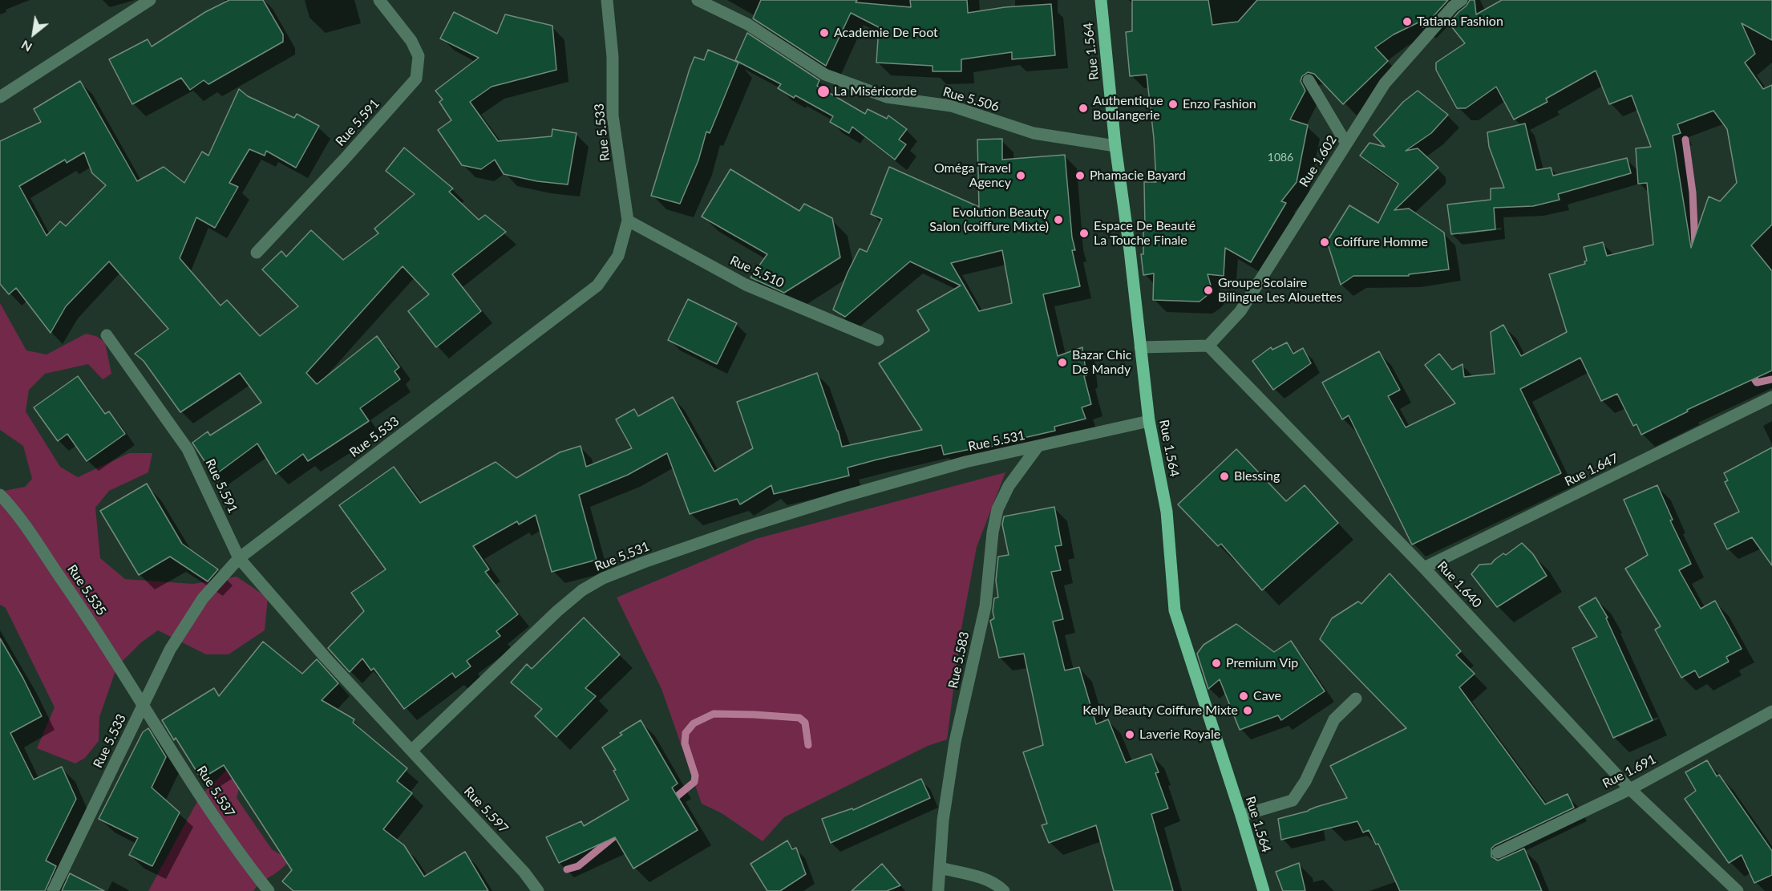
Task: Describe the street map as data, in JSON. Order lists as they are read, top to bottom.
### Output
{
  "streets": {
    "main road": ["Rue 1.564"],
    "street": [
      "Rue 5.506",
      "Rue 5.591",
      "Rue 5.533",
      "Rue 1.602",
      "Rue 5.510",
      "Rue 5.531",
      "Rue 1.647",
      "Rue 1.640",
      "Rue 5.535",
      "Rue 5.583",
      "Rue 1.691",
      "Rue 5.537",
      "Rue 5.597"
    ]
  },
  "crossings": [
    ["Rue 1.564", "Rue 5.506"],
    ["Rue 1.564", "Rue 5.531"],
    ["Rue 5.591", "Rue 5.533"],
    ["Rue 5.533", "Rue 5.510"],
    ["Rue 5.533", "Rue 5.535"],
    ["Rue 5.533", "Rue 5.537"],
    ["Rue 1.602", "Rue 1.640"],
    ["Rue 5.531", "Rue 5.583"],
    ["Rue 5.531", "Rue 5.597"],
    ["Rue 1.647", "Rue 1.640"],
    ["Rue 1.640", "Rue 1.691"],
    ["Rue 5.535", "Rue 5.537"]
  ],
  "places": [
    "Tatiana Fashion",
    "Academie De Foot",
    "La Miséricorde",
    "Enzo Fashion",
    "Authentique Boulangerie",
    "Oméga Travel Agency",
    "Phamacie Bayard",
    "Evolution Beauty Salon (coiffure Mixte)",
    "Espace De Beauté La Touche Finale",
    "Coiffure Homme",
    "Groupe Scolaire Bilingue Les Alouettes",
    "Bazar Chic De Mandy",
    "Blessing",
    "Premium Vip",
    "Cave",
    "Kelly Beauty Coiffure Mixte",
    "Laverie Royale"
  ],
  "house_numbers": ["1086"],
  "north": "bottom left"
}
